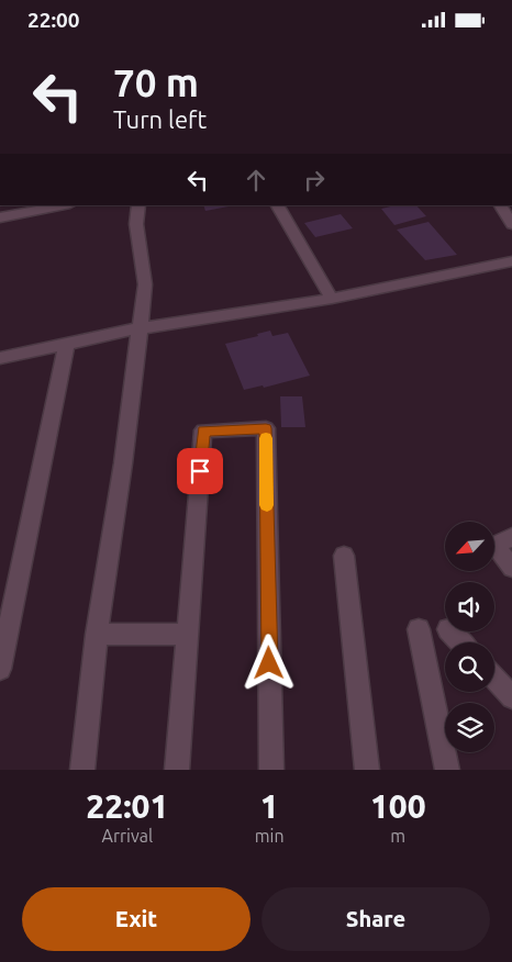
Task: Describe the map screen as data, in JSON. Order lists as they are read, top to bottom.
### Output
{
  "north": "bottom left",
  "page": {
    "status": "22:00",
    "turn": ["70 m", "Turn left"],
    "eta": [
      "22:01",
      "Arrival",
      "1",
      "min",
      "100",
      "m"
    ],
    "buttons": ["Exit", "Share"]
  }
}
